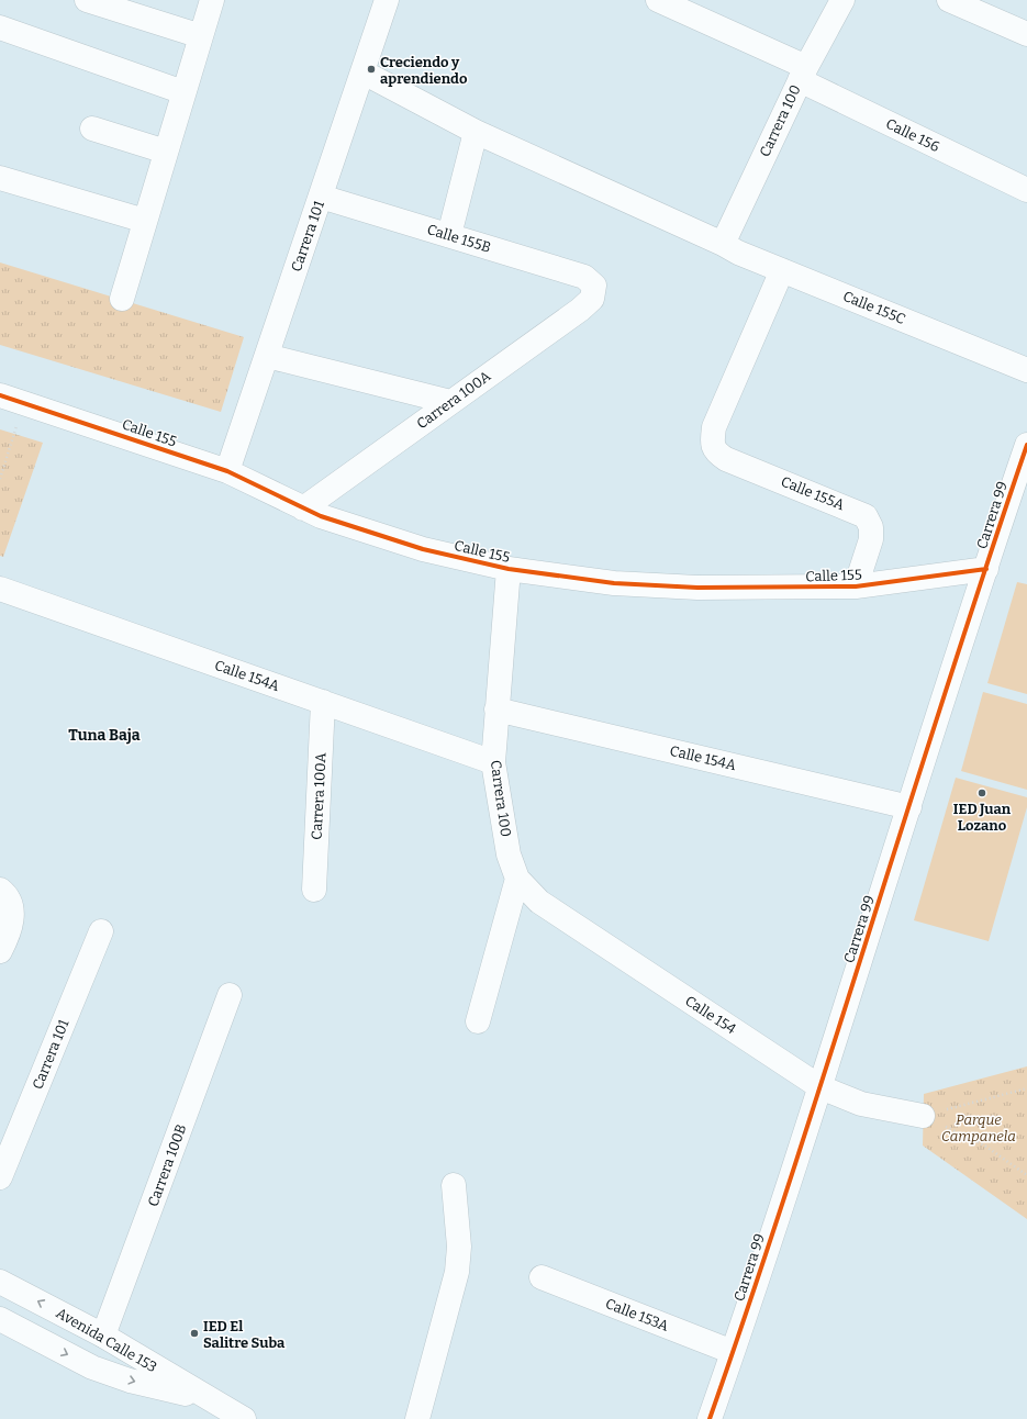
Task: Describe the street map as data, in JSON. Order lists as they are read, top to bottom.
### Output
{
  "streets": {
    "street": [
      "Carrera 100",
      "Calle 156",
      "Carrera 101",
      "Calle 155B",
      "Calle 155C",
      "Carrera 100A",
      "Calle 155",
      "Calle 155A",
      "Carrera 99",
      "Calle 154A",
      "Calle 154",
      "Carrera 100B",
      "Calle 153A",
      "Avenida Calle 153"
    ]
  },
  "crossings": [
    ["Carrera 100", "Calle 156"],
    ["Carrera 100", "Calle 155C"],
    ["Carrera 100", "Calle 155"],
    ["Carrera 100", "Calle 154A"],
    ["Carrera 100", "Calle 154"],
    ["Carrera 101", "Calle 155B"],
    ["Carrera 101", "Calle 155C"],
    ["Carrera 101", "Calle 155"],
    ["Calle 155B", "Carrera 100A"],
    ["Calle 155C", "Calle 155A"],
    ["Carrera 100A", "Calle 155"],
    ["Carrera 100A", "Calle 154A"],
    ["Calle 155", "Calle 155A"],
    ["Calle 155", "Carrera 99"],
    ["Carrera 99", "Calle 154A"],
    ["Carrera 99", "Calle 154"],
    ["Carrera 99", "Calle 153A"],
    ["Carrera 100B", "Avenida Calle 153"]
  ],
  "districts": ["Tuna Baja"],
  "parks": ["Parque Campanela"],
  "places": ["Creciendo y aprendiendo", "IED Juan Lozano", "IED El Salitre Suba"]
}
